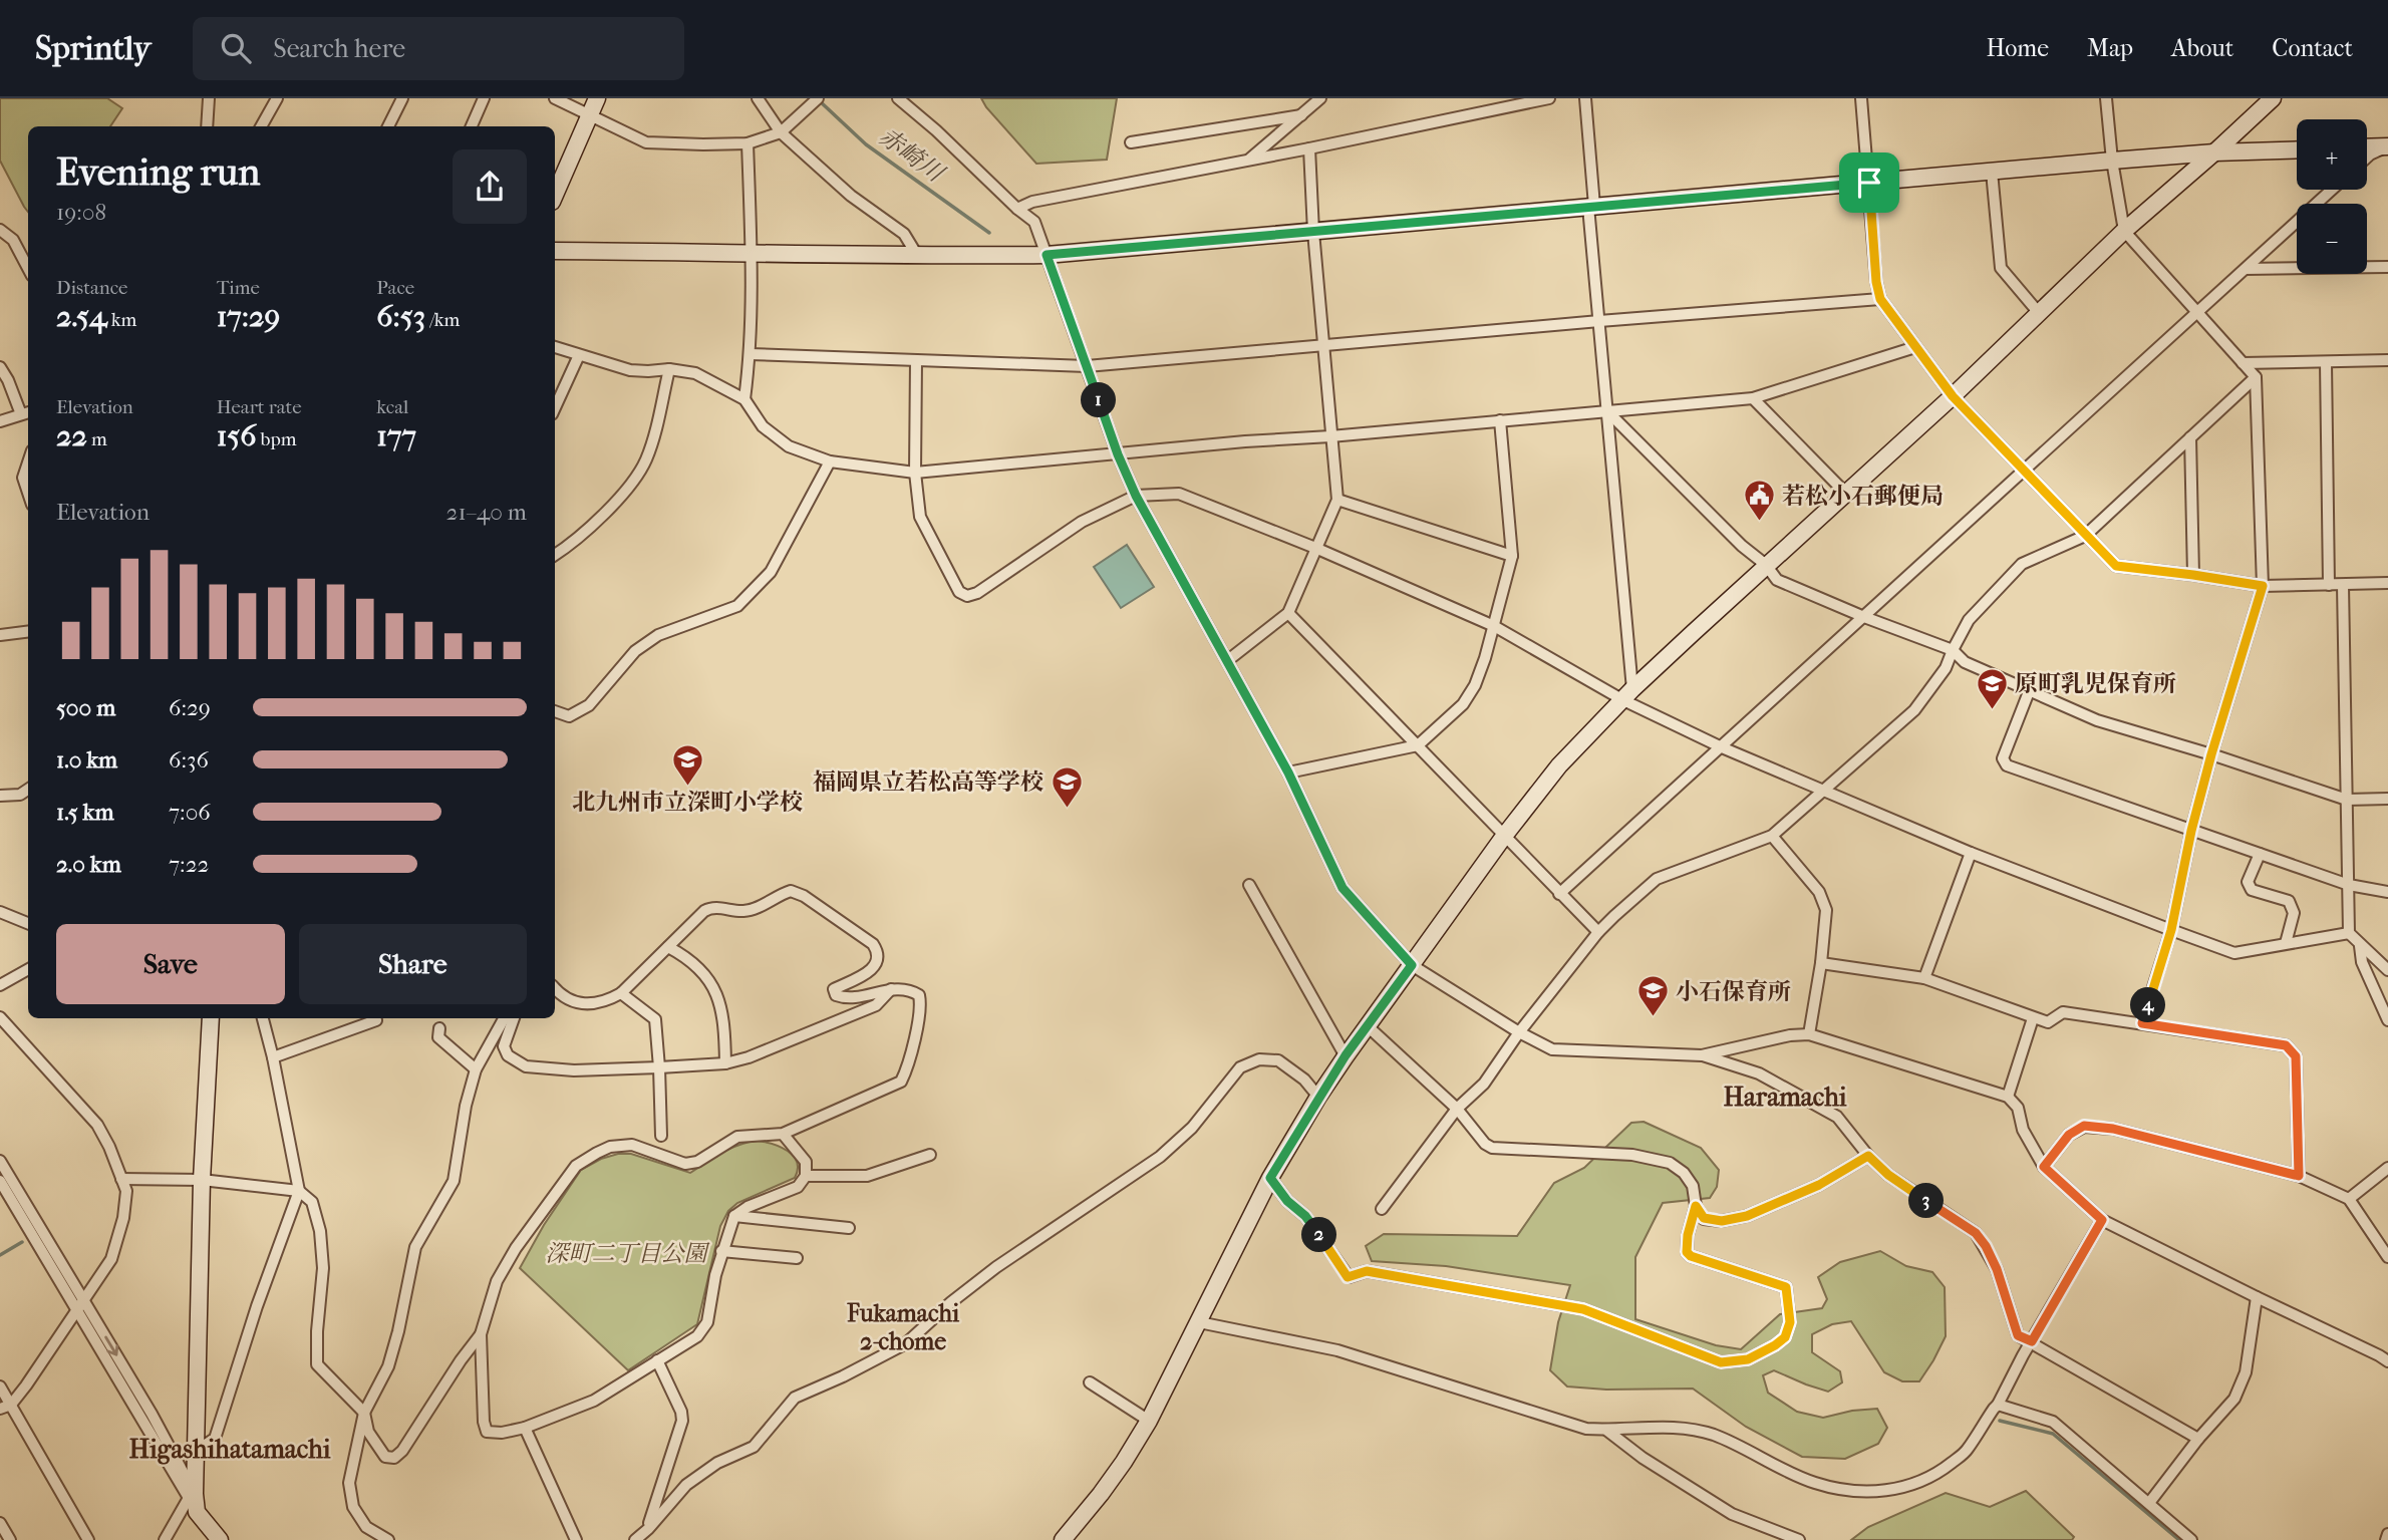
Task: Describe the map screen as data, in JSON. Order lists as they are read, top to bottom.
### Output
{
  "districts": ["Haramachi", "Fukamachi 2-chome", "Higashihatamachi"],
  "water": ["赤崎川"],
  "parks": ["深町二丁目公園"],
  "places": {
    "public building": ["若松小石郵便局"],
    "school or university": [
      "原町乳児保育所",
      "北九州市立深町小学校",
      "福岡県立若松高等学校",
      "小石保育所"
    ]
  },
  "page": {
    "header": "Sprintly",
    "search": "Search here",
    "nav": [
      "Home",
      "Map",
      "About",
      "Contact"
    ],
    "map_buttons": ["+", "−"],
    "heading": ["Evening run", "19:08"],
    "stats": [
      ["Distance", "2.54 km"],
      ["Time", "17:29"],
      ["Pace", "6:53 /km"],
      ["Elevation", "22 m"],
      ["Heart rate", "156 bpm"],
      ["kcal", "177"]
    ],
    "pins": [
      "1",
      "4",
      "3",
      "2"
    ],
    "chart": ["Elevation", "21–40 m"],
    "list": [
      {
        "name": "500 m",
        "note": "6:29"
      },
      {
        "name": "1.0 km",
        "note": "6:36"
      },
      {
        "name": "1.5 km",
        "note": "7:06"
      },
      {
        "name": "2.0 km",
        "note": "7:22"
      }
    ],
    "buttons": ["Save", "Share"]
  }
}
